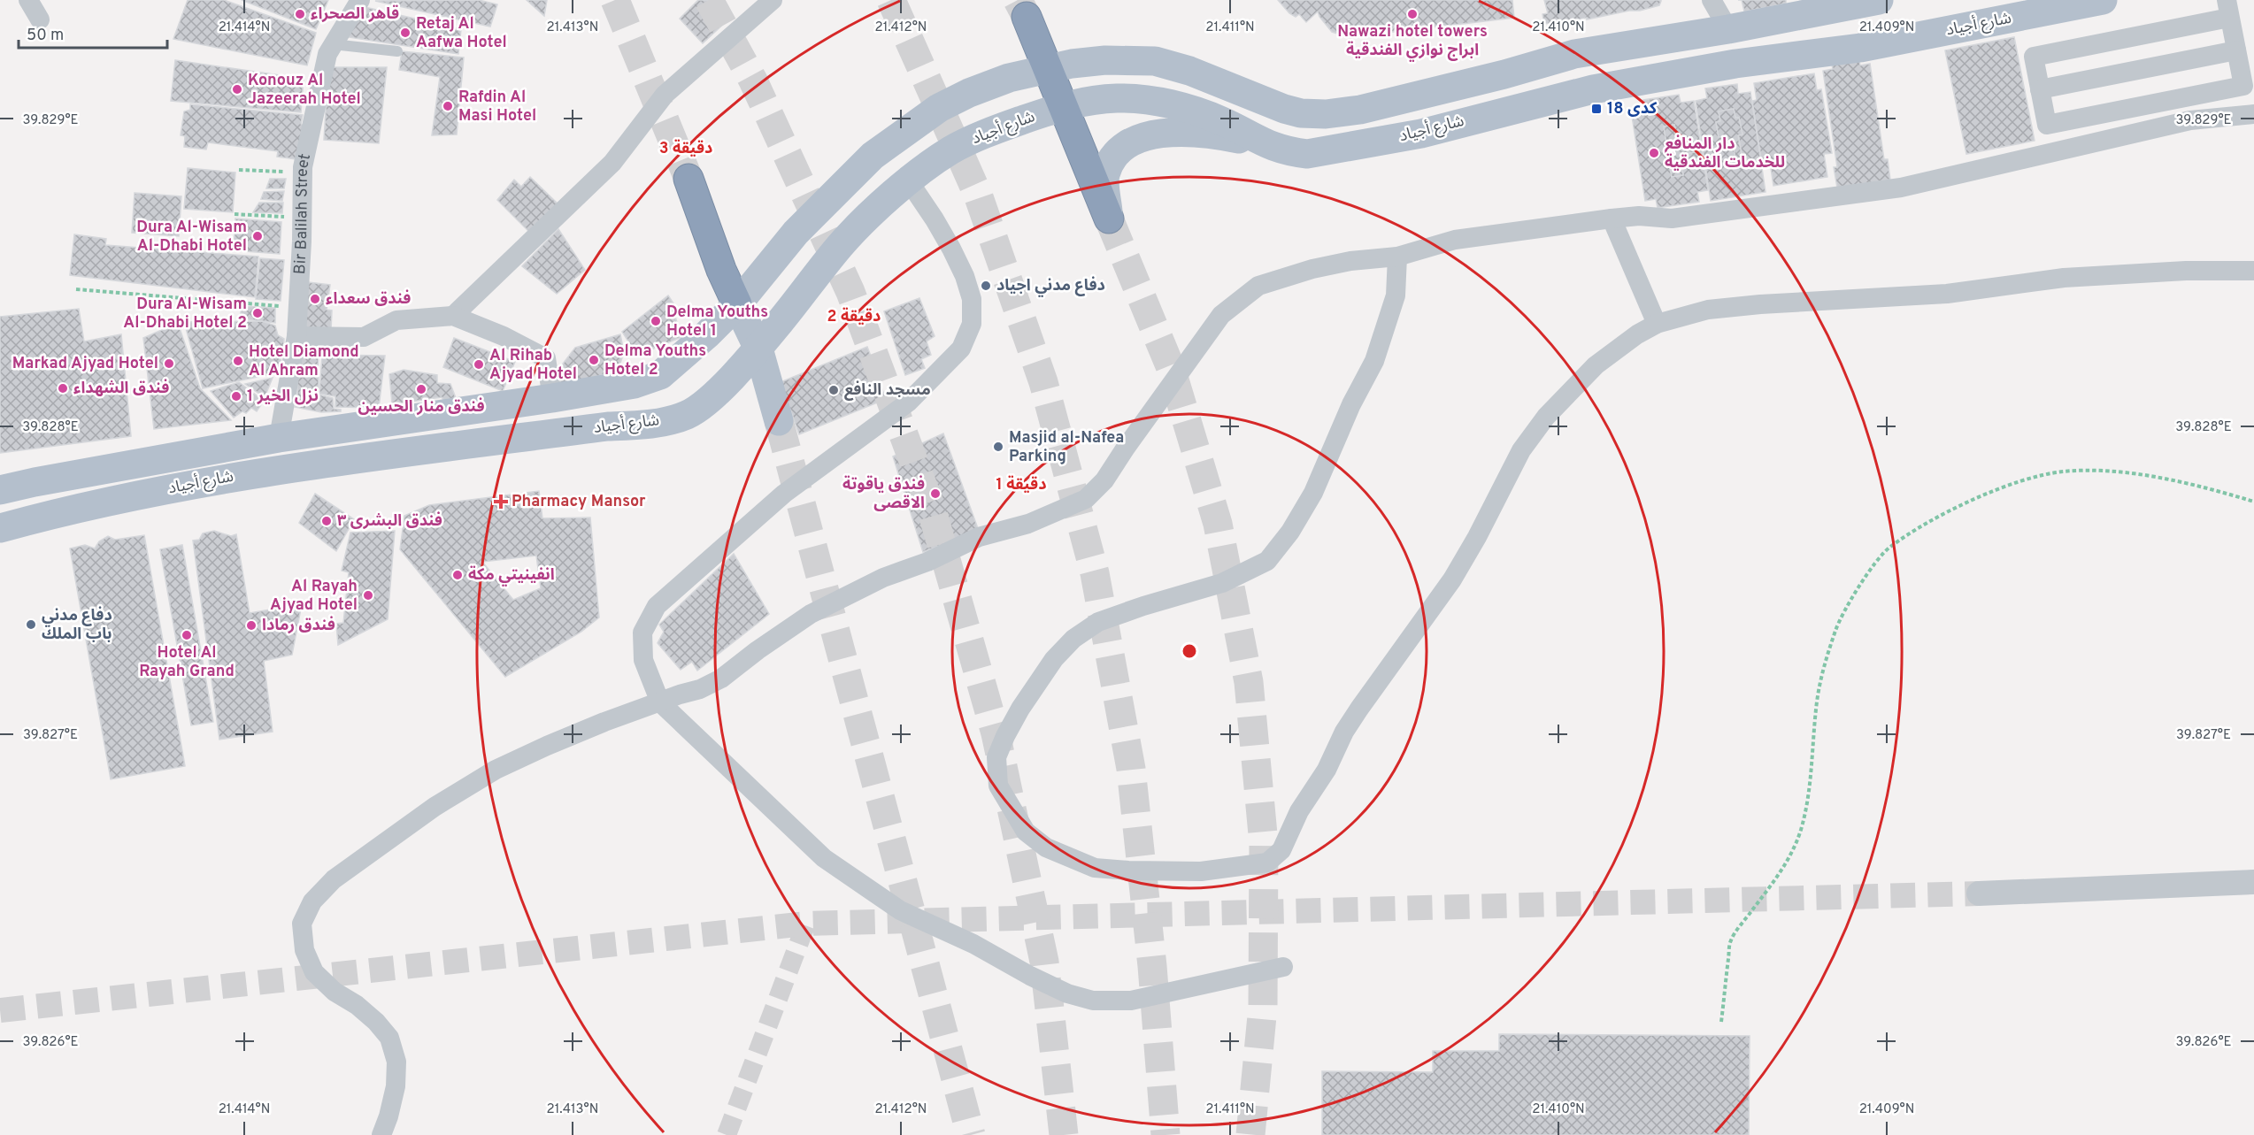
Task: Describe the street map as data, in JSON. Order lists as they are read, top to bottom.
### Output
{
  "streets": {
    "main road": ["شارع أجياد"],
    "street": ["Bir Balilah Street"]
  },
  "crossings": [
    ["شارع أجياد", "Bir Balilah Street"]
  ],
  "places": {
    "other": [
      "قاهر الصحراء",
      "Nawazi hotel towers ابراج نوازي الفندقية",
      "Retaj Al Aafwa Hotel",
      "Konouz Al Jazeerah Hotel",
      "Rafdin Al Masi Hotel",
      "دار المنافع للخدمات الفندقية",
      "Dura Al-Wisam Al-Dhabi Hotel",
      "دفاع مدني اجياد",
      "فندق سعداء",
      "Dura Al-Wisam Al-Dhabi Hotel 2",
      "Delma Youths Hotel 1",
      "Delma Youths Hotel 2",
      "Hotel Diamond Al Ahram",
      "Markad Ajyad Hotel",
      "Al Rihab Ajyad Hotel",
      "فندق الشهداء",
      "فندق منار الحسين",
      "مسجد النافع",
      "نزل الخير 1",
      "Masjid al-Nafea Parking",
      "فندق ياقوتة الاقصى",
      "فندق البشرى ٣",
      "انفينيتي مكة",
      "Al Rayah Ajyad Hotel",
      "دفاع مدني باب الملك",
      "فندق رمادا",
      "Hotel Al Rayah Grand"
    ],
    "transit": ["كدى 18"],
    "health": ["Pharmacy Mansor"]
  },
  "scale_bar": "50 m",
  "coordinates": [
    "21.414°N",
    "21.413°N",
    "21.412°N",
    "21.411°N",
    "21.410°N",
    "21.409°N",
    "39.829°E",
    "39.828°E",
    "39.827°E",
    "39.826°E"
  ],
  "rings": ["3 دقيقة", "2 دقيقة", "1 دقيقة"]
}
